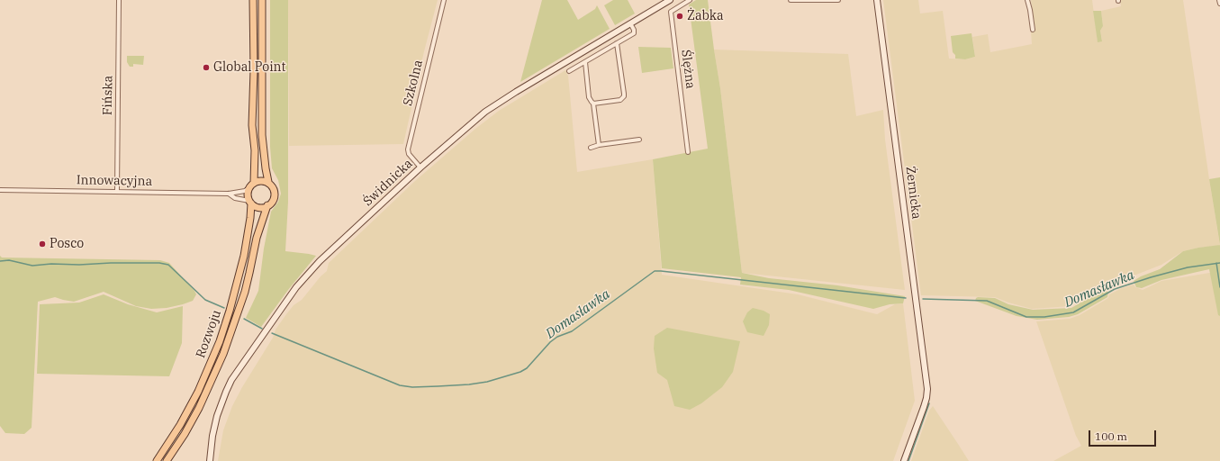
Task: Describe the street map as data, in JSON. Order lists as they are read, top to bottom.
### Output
{
  "streets": {
    "main road": ["Rozwoju"],
    "street": [
      "Ślężna",
      "Szkolna",
      "Fińska",
      "Innowacyjna",
      "Świdnicka",
      "Żernicka"
    ]
  },
  "crossings": [
    ["Szkolna", "Świdnicka"],
    ["Fińska", "Innowacyjna"],
    ["Innowacyjna", "Rozwoju"]
  ],
  "water": ["Domasławka"],
  "places": ["Żabka", "Global Point", "Posco"],
  "scale_bar": "100 m"
}
